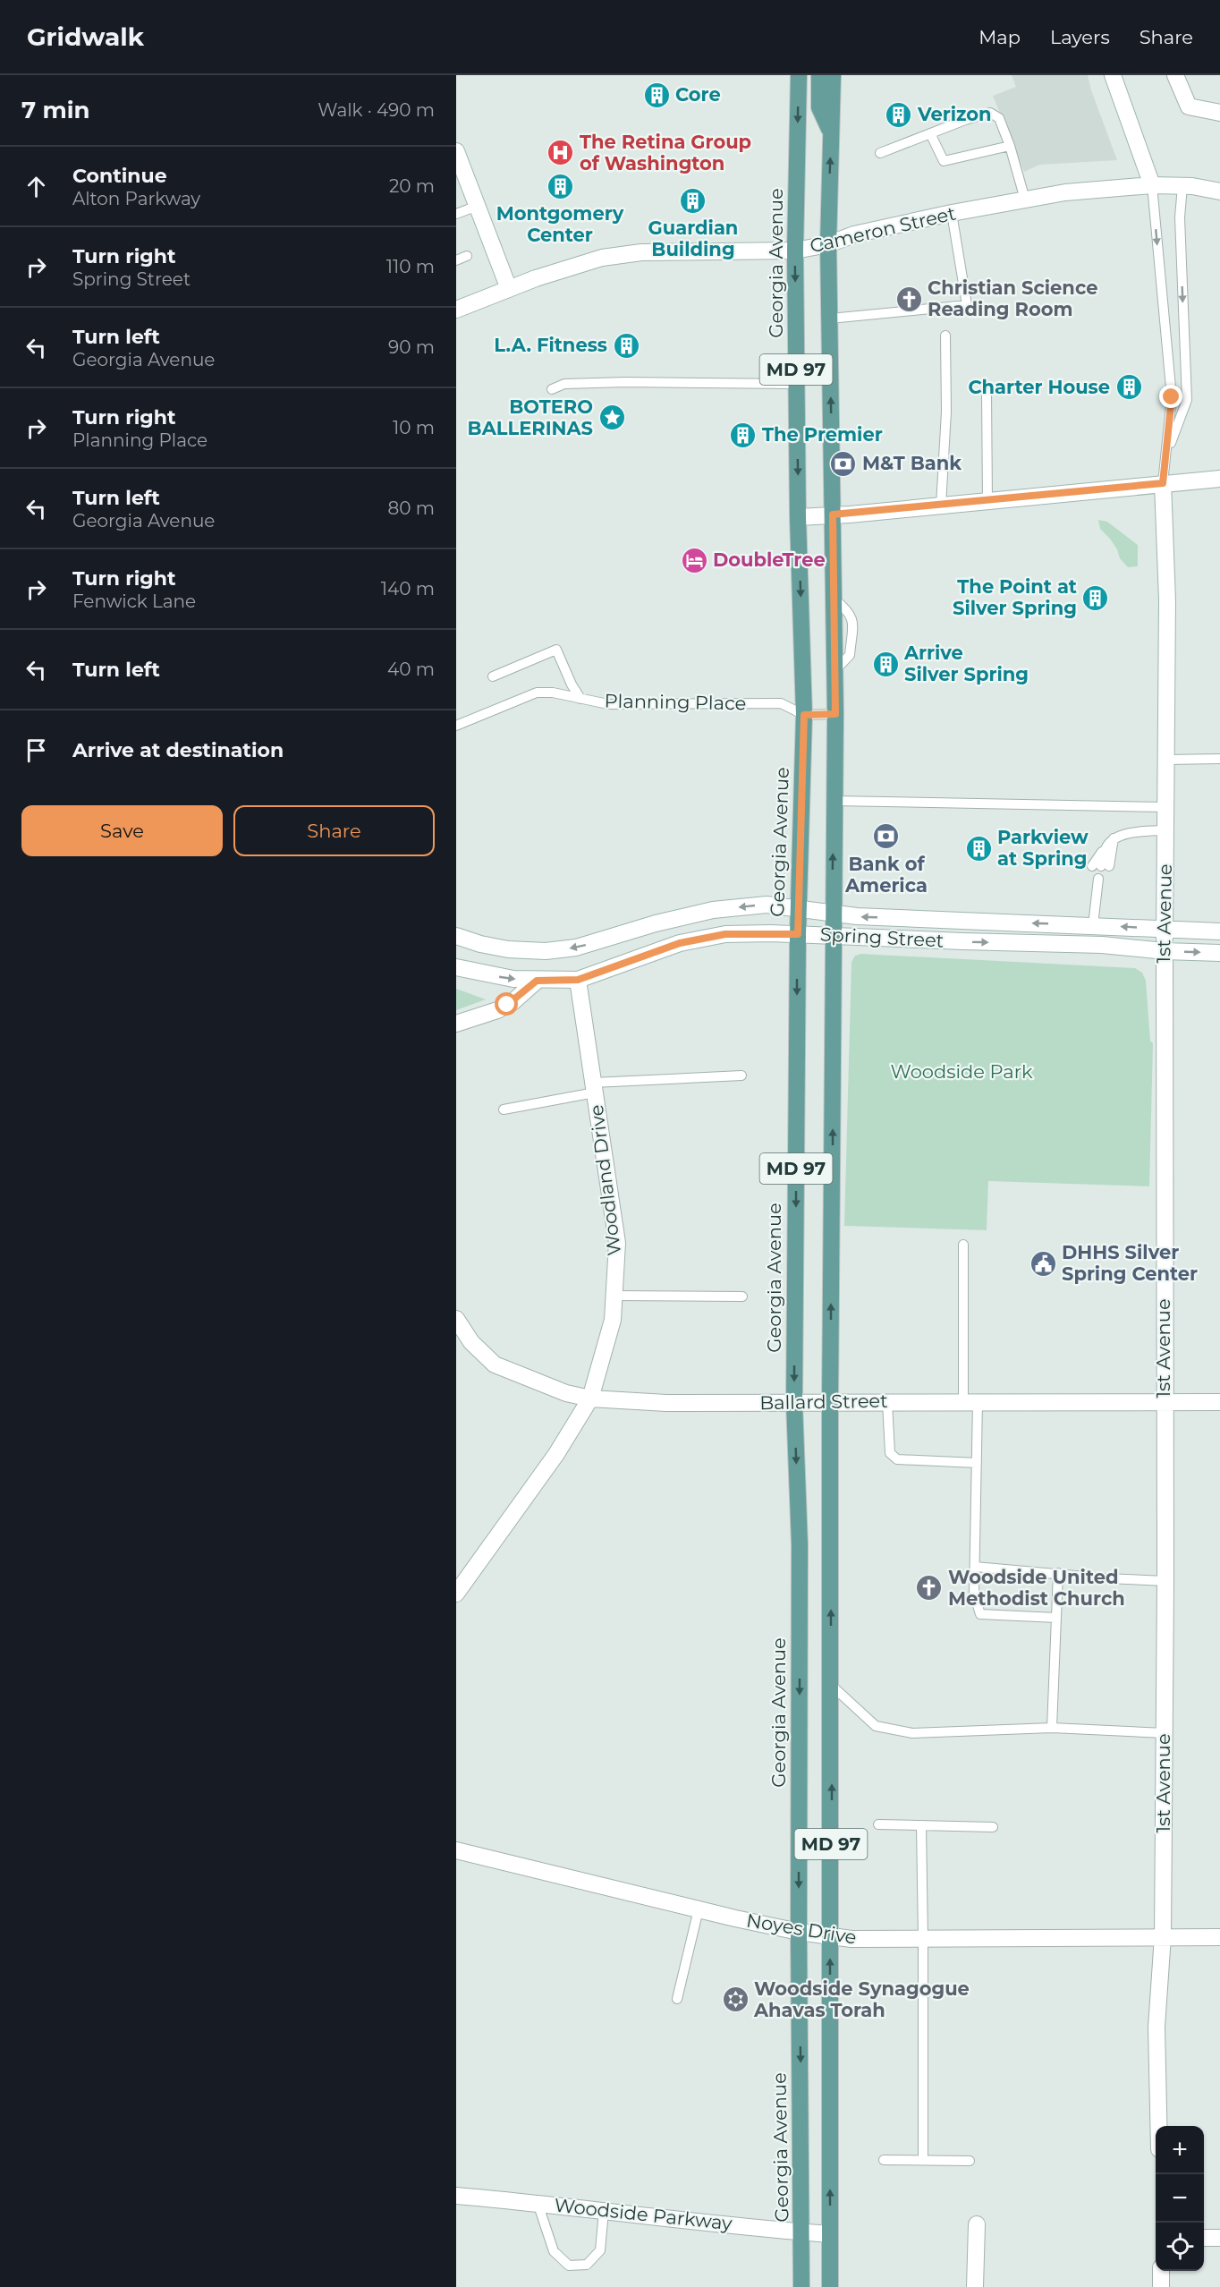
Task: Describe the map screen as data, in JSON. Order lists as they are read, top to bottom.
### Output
{
  "streets": {
    "main road": ["Georgia Avenue", "MD 97"],
    "street": [
      "Cameron Street",
      "1st Avenue",
      "Spring Street",
      "Woodland Drive",
      "Ballard Street",
      "Noyes Drive",
      "Woodside Parkway"
    ],
    "lane": ["Planning Place"]
  },
  "crossings": [
    ["Cameron Street", "Georgia Avenue"],
    ["Cameron Street", "MD 97"],
    ["Georgia Avenue", "Planning Place"],
    ["Georgia Avenue", "Spring Street"],
    ["Georgia Avenue", "Ballard Street"],
    ["Georgia Avenue", "Noyes Drive"],
    ["Georgia Avenue", "Woodside Parkway"],
    ["MD 97", "Planning Place"],
    ["MD 97", "Spring Street"],
    ["MD 97", "Ballard Street"],
    ["MD 97", "Noyes Drive"],
    ["MD 97", "Woodside Parkway"],
    ["1st Avenue", "Spring Street"],
    ["1st Avenue", "Ballard Street"],
    ["1st Avenue", "Noyes Drive"],
    ["Spring Street", "Woodland Drive"],
    ["Woodland Drive", "Ballard Street"]
  ],
  "parks": ["Woodside Park"],
  "places": {
    "building": [
      "Core",
      "Verizon",
      "Montgomery Center",
      "Guardian Building",
      "L.A. Fitness",
      "Charter House",
      "The Premier",
      "The Point at Silver Spring",
      "Arrive Silver Spring",
      "Parkview at Spring"
    ],
    "hospital": ["The Retina Group of Washington"],
    "church": ["Christian Science Reading Room", "Woodside United Methodist Church"],
    "place": ["BOTERO BALLERINAS"],
    "bank": ["M&T Bank", "Bank of America"],
    "hotel": ["DoubleTree"],
    "public building": ["DHHS Silver Spring Center"],
    "synagogue": ["Woodside Synagogue Ahavas Torah"]
  },
  "page": {
    "header": "Gridwalk",
    "nav": ["Map", "Layers", "Share"],
    "heading": ["7 min", "Walk · 490 m"],
    "list": [
      ["Continue", "Alton Parkway", "20 m"],
      ["Turn right", "Spring Street", "110 m"],
      ["Turn left", "Georgia Avenue", "90 m"],
      ["Turn right", "Planning Place", "10 m"],
      ["Turn left", "Georgia Avenue", "80 m"],
      ["Turn right", "Fenwick Lane", "140 m"],
      ["Turn left", "40 m"],
      "Arrive at destination"
    ],
    "buttons": ["Save", "Share"],
    "map_buttons": ["+", "−"]
  }
}
